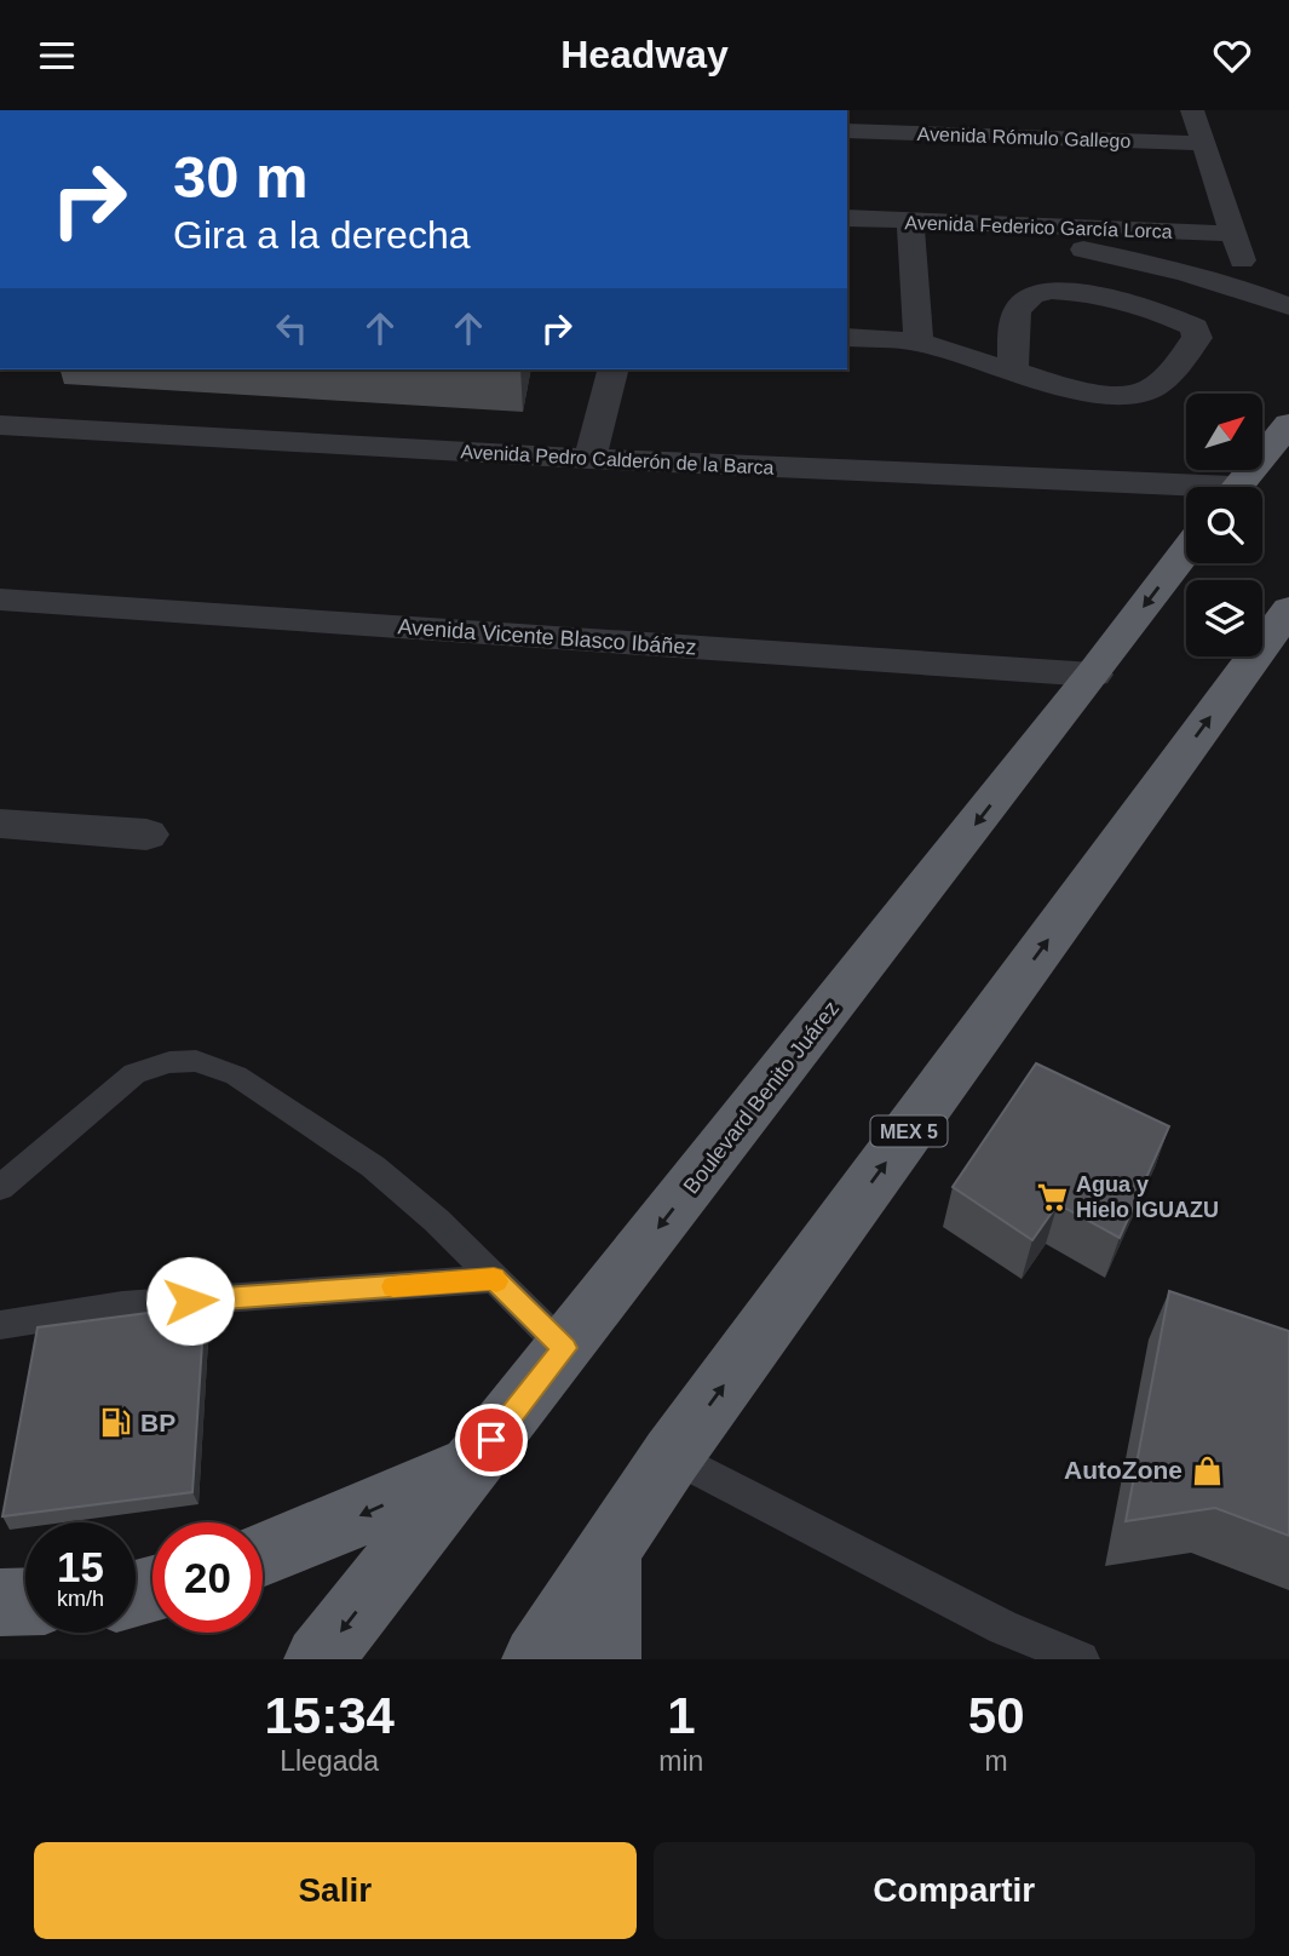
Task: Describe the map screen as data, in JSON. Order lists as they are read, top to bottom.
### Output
{
  "streets": {
    "highway": ["Boulevard Benito Juárez", "MEX 5"],
    "street": [
      "Avenida Rómulo Gallego",
      "Avenida Federico García Lorca",
      "Avenida Pedro Calderón de la Barca",
      "Avenida Vicente Blasco Ibáñez"
    ]
  },
  "crossings": [
    ["Avenida Vicente Blasco Ibáñez", "Boulevard Benito Juárez"]
  ],
  "places": {
    "supermarket": ["Agua y Hielo IGUAZU"],
    "fuel station": ["BP"],
    "shop": ["AutoZone"]
  },
  "north": "top right",
  "page": {
    "header": "Headway",
    "turn": ["30 m", "Gira a la derecha"],
    "speed": "15 km/h",
    "limit": "20",
    "eta": [
      "15:34",
      "Llegada",
      "1",
      "min",
      "50",
      "m"
    ],
    "buttons": ["Salir", "Compartir"]
  }
}
